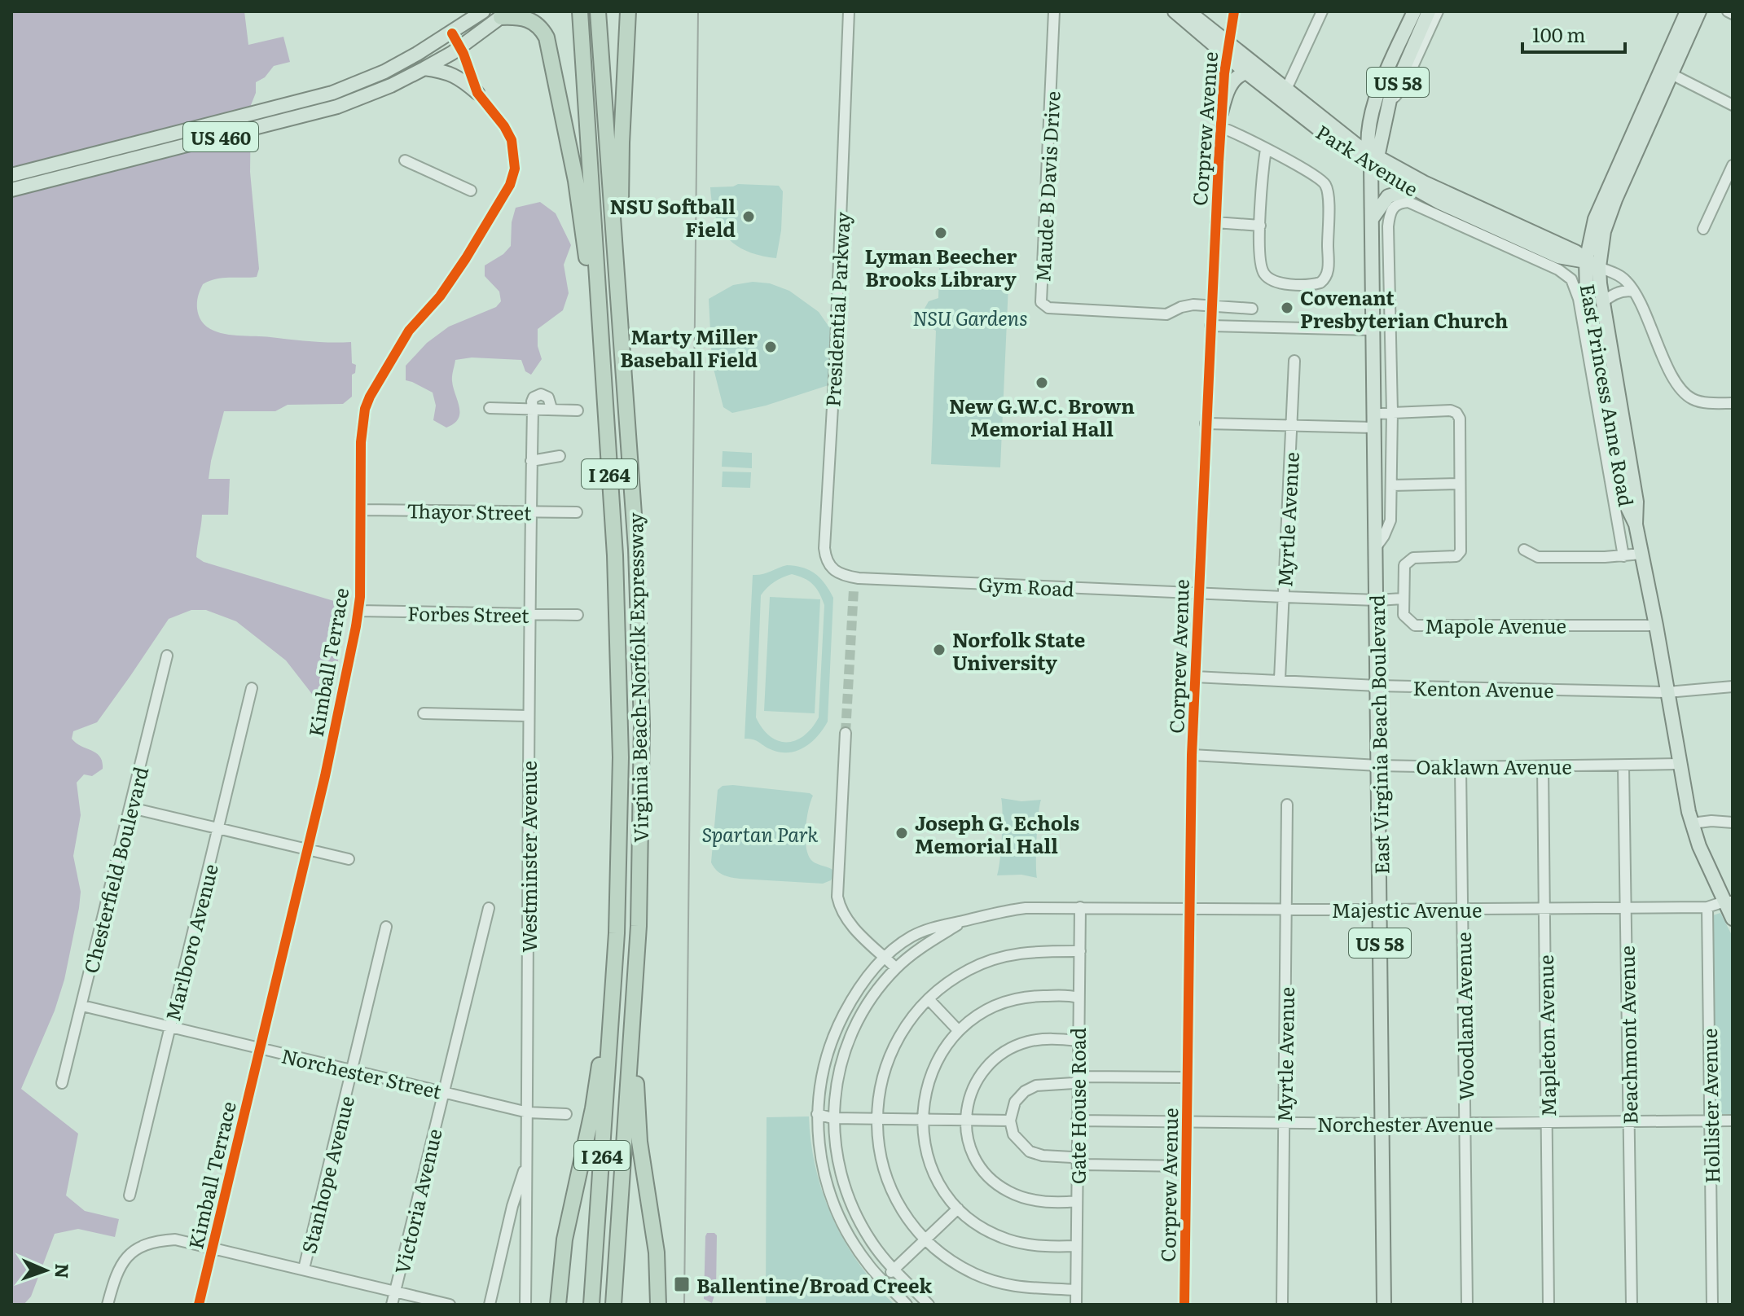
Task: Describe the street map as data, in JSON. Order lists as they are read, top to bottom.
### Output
{
  "streets": {
    "highway": ["I 264", "Virginia Beach-Norfolk Expressway"],
    "main road": [
      "US 58",
      "US 460",
      "Park Avenue",
      "East Princess Anne Road",
      "East Virginia Beach Boulevard"
    ],
    "street": [
      "Corprew Avenue",
      "Maude B Davis Drive",
      "Presidential Parkway",
      "Thayor Street",
      "Myrtle Avenue",
      "Gym Road",
      "Forbes Street",
      "Mapole Avenue",
      "Kimball Terrace",
      "Kenton Avenue",
      "Oaklawn Avenue",
      "Westminster Avenue",
      "Chesterfield Boulevard",
      "Majestic Avenue",
      "Marlboro Avenue",
      "Woodland Avenue",
      "Beachmont Avenue",
      "Mapleton Avenue",
      "Norchester Street",
      "Gate House Road",
      "Hollister Avenue",
      "Norchester Avenue",
      "Stanhope Avenue",
      "Victoria Avenue"
    ]
  },
  "crossings": [
    ["Corprew Avenue", "Park Avenue"],
    ["Corprew Avenue", "Maude B Davis Drive"],
    ["Corprew Avenue", "Gym Road"],
    ["Corprew Avenue", "Mapole Avenue"],
    ["Corprew Avenue", "Kenton Avenue"],
    ["Corprew Avenue", "Oaklawn Avenue"],
    ["Corprew Avenue", "Majestic Avenue"],
    ["Corprew Avenue", "Norchester Avenue"],
    ["US 460", "Kimball Terrace"],
    ["Park Avenue", "East Princess Anne Road"],
    ["Park Avenue", "East Virginia Beach Boulevard"],
    ["Presidential Parkway", "Gym Road"],
    ["East Princess Anne Road", "Mapole Avenue"],
    ["East Princess Anne Road", "Kenton Avenue"],
    ["East Princess Anne Road", "Oaklawn Avenue"],
    ["East Princess Anne Road", "Majestic Avenue"],
    ["Thayor Street", "Kimball Terrace"],
    ["Thayor Street", "Westminster Avenue"],
    ["Myrtle Avenue", "Mapole Avenue"],
    ["Myrtle Avenue", "Kenton Avenue"],
    ["Myrtle Avenue", "Majestic Avenue"],
    ["Myrtle Avenue", "Norchester Avenue"],
    ["Gym Road", "Mapole Avenue"],
    ["Forbes Street", "Kimball Terrace"],
    ["Forbes Street", "Westminster Avenue"],
    ["Mapole Avenue", "East Virginia Beach Boulevard"],
    ["Kimball Terrace", "Norchester Street"],
    ["Kenton Avenue", "East Virginia Beach Boulevard"],
    ["East Virginia Beach Boulevard", "Oaklawn Avenue"],
    ["East Virginia Beach Boulevard", "Majestic Avenue"],
    ["East Virginia Beach Boulevard", "Norchester Avenue"],
    ["Oaklawn Avenue", "Woodland Avenue"],
    ["Oaklawn Avenue", "Beachmont Avenue"],
    ["Oaklawn Avenue", "Mapleton Avenue"],
    ["Westminster Avenue", "Norchester Street"],
    ["Chesterfield Boulevard", "Norchester Street"],
    ["Majestic Avenue", "Woodland Avenue"],
    ["Majestic Avenue", "Beachmont Avenue"],
    ["Majestic Avenue", "Mapleton Avenue"],
    ["Majestic Avenue", "Gate House Road"],
    ["Majestic Avenue", "Hollister Avenue"],
    ["Marlboro Avenue", "Norchester Street"],
    ["Woodland Avenue", "Norchester Avenue"],
    ["Beachmont Avenue", "Norchester Avenue"],
    ["Mapleton Avenue", "Norchester Avenue"],
    ["Norchester Street", "Stanhope Avenue"],
    ["Norchester Street", "Victoria Avenue"],
    ["Gate House Road", "Norchester Avenue"],
    ["Hollister Avenue", "Norchester Avenue"]
  ],
  "parks": ["NSU Gardens", "Spartan Park"],
  "places": {
    "other": [
      "NSU Softball Field",
      "Lyman Beecher Brooks Library",
      "Covenant Presbyterian Church",
      "Marty Miller Baseball Field",
      "New G.W.C. Brown Memorial Hall",
      "Norfolk State University",
      "Joseph G. Echols Memorial Hall"
    ],
    "transit": ["Ballentine/Broad Creek"]
  },
  "scale_bar": "100 m",
  "north": "right"
}
